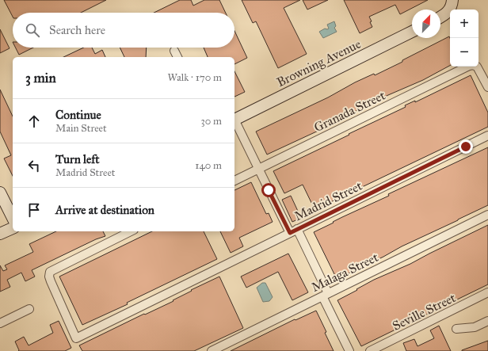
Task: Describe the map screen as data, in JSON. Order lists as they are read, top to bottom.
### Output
{
  "streets": {
    "street": [
      "Browning Avenue",
      "Granada Street",
      "Madrid Street",
      "Malaga Street",
      "Seville Street"
    ]
  },
  "north": "top right",
  "page": {
    "map_buttons": ["+", "−"],
    "search": "Search here",
    "heading": ["3 min", "Walk · 170 m"],
    "list": [
      ["Continue", "Main Street", "30 m"],
      ["Turn left", "Madrid Street", "140 m"],
      "Arrive at destination"
    ]
  }
}
